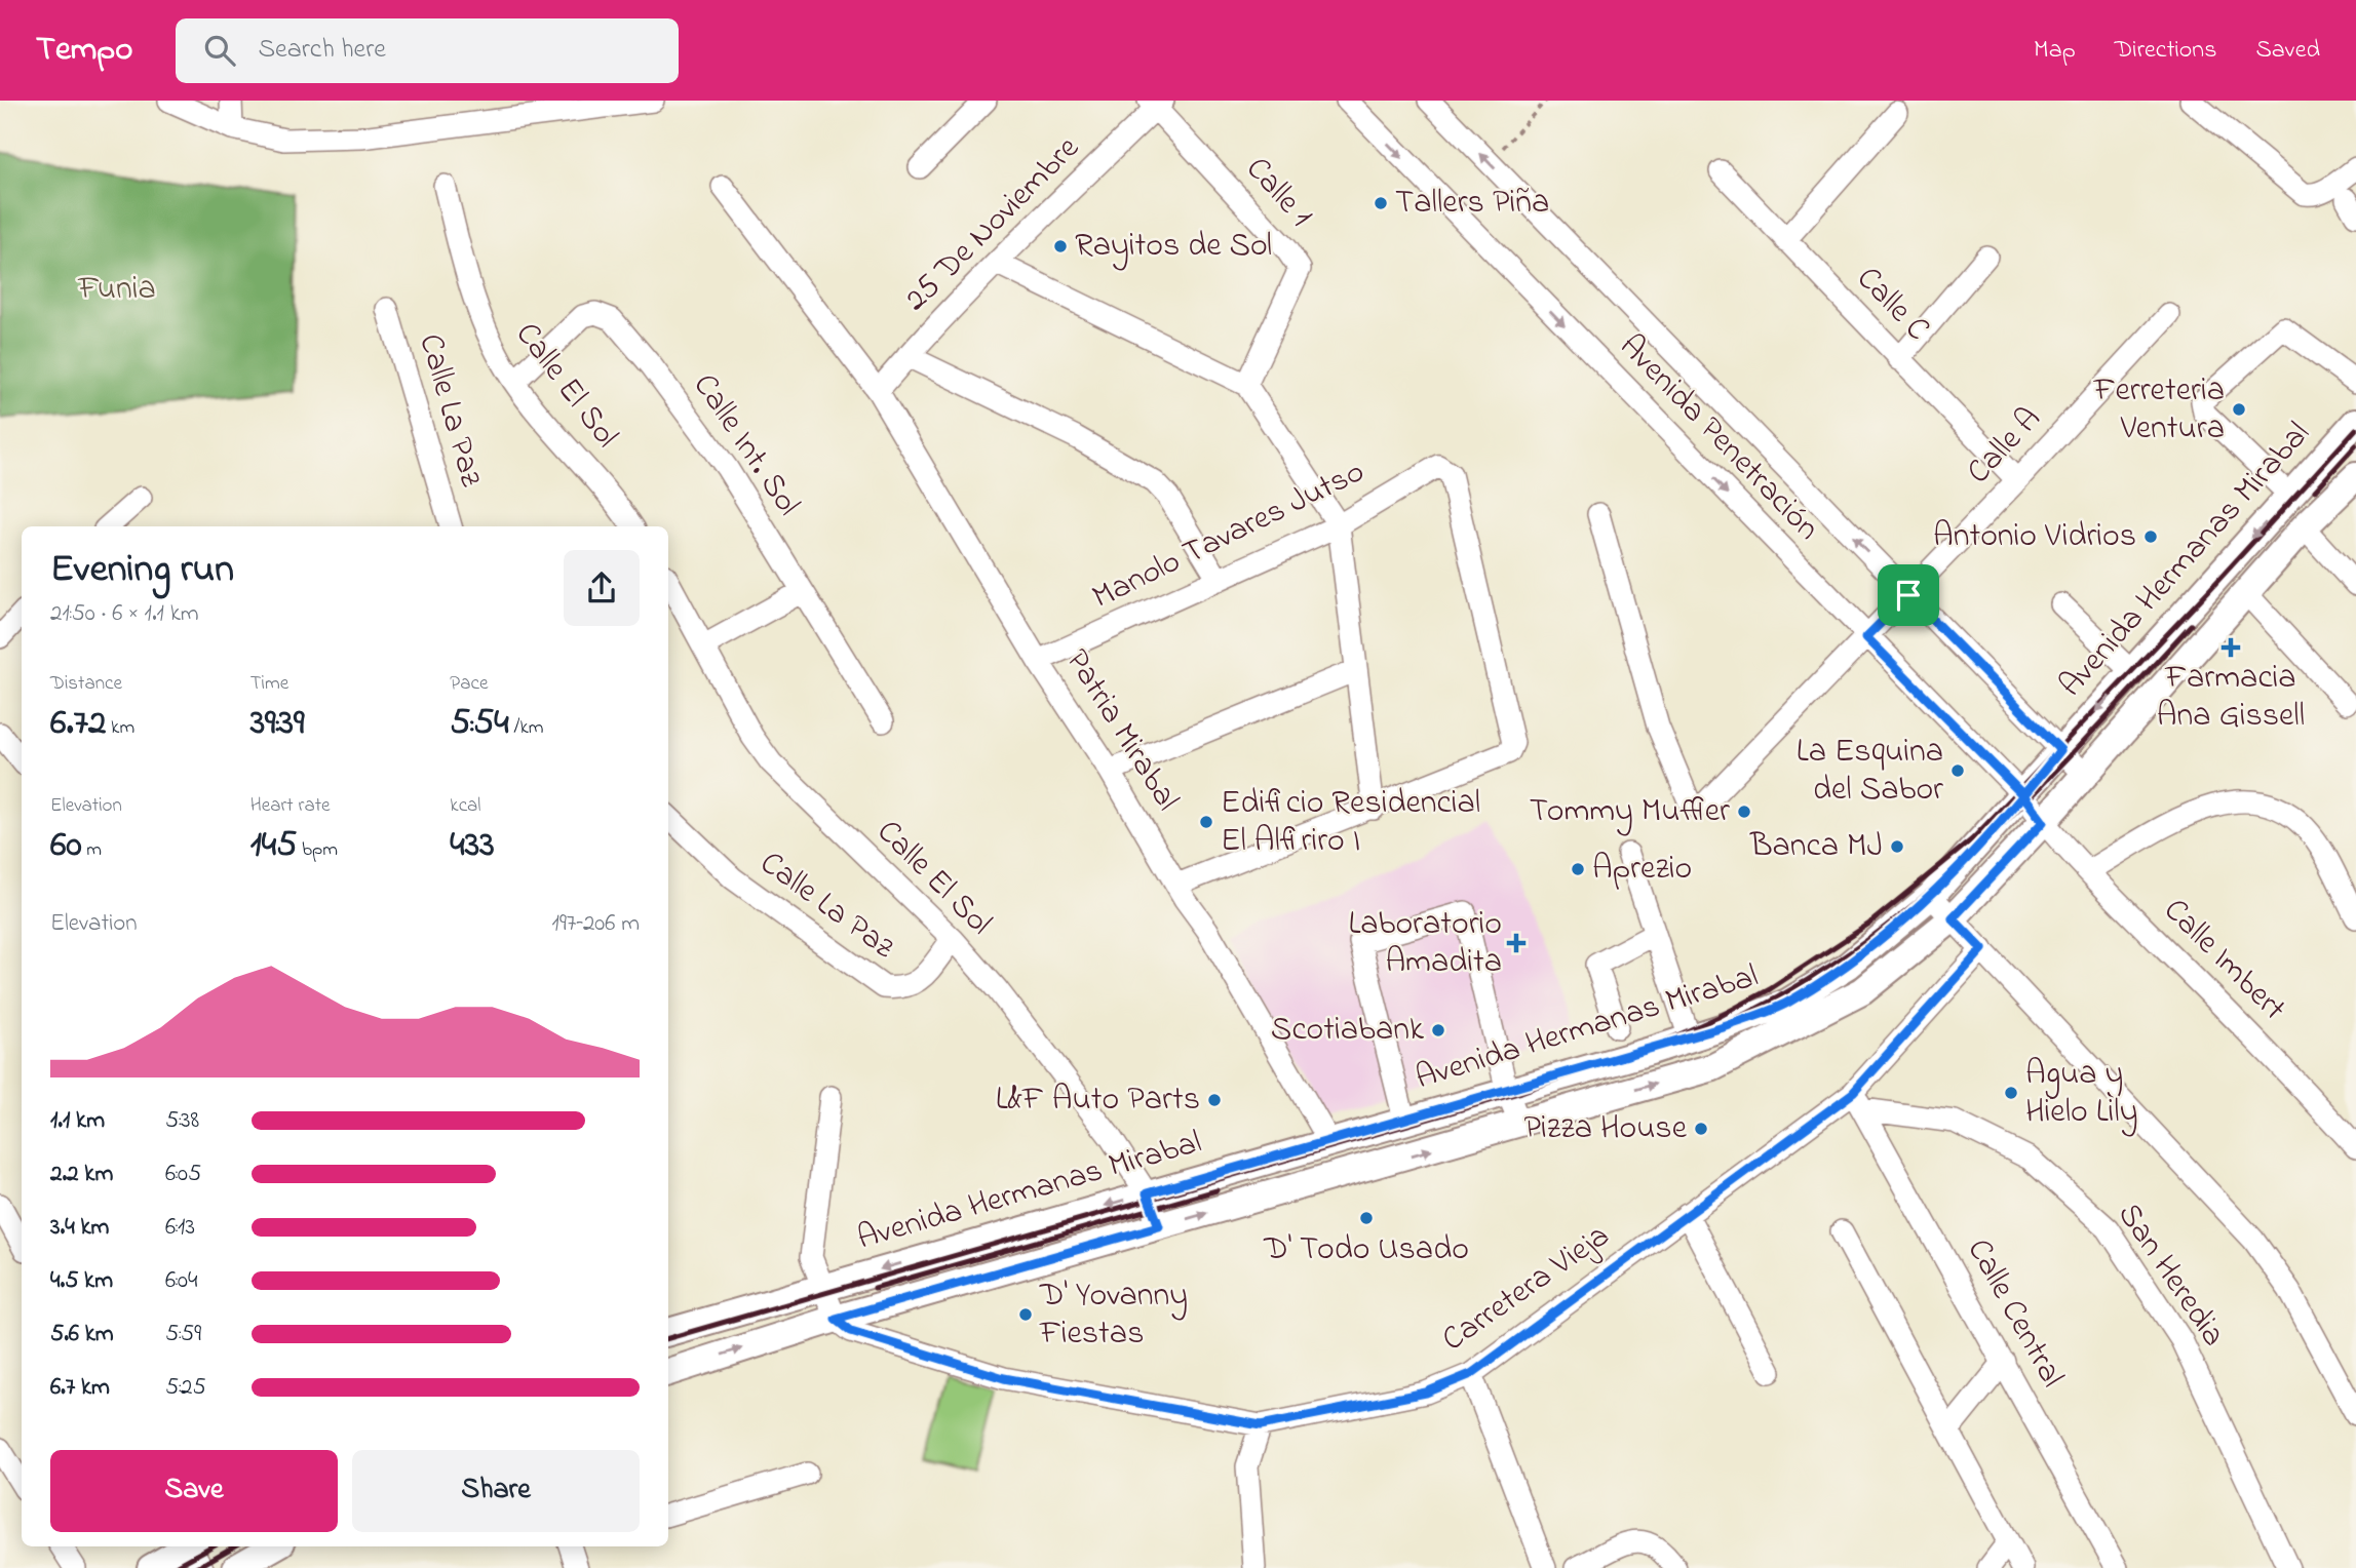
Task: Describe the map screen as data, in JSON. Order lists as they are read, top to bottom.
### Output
{
  "streets": {
    "main road": ["Avenida Hermanas Mirabal"],
    "street": [
      "Calle 1",
      "25 De Noviembre",
      "Calle C",
      "Calle El Sol",
      "Calle La Paz",
      "Avenida Penetración",
      "Calle Int. Sol",
      "Calle A",
      "Manolo Tavares Jutso",
      "Patria Mirabal",
      "Calle Imbert",
      "San Heredia",
      "Carretera Vieja",
      "Calle Central"
    ]
  },
  "crossings": [
    ["Calle 1", "25 De Noviembre"],
    ["25 De Noviembre", "Patria Mirabal"],
    ["Calle C", "Calle A"],
    ["Calle El Sol", "Calle La Paz"],
    ["Calle El Sol", "Calle Int. Sol"],
    ["Calle El Sol", "Avenida Hermanas Mirabal"],
    ["Avenida Penetración", "Calle A"],
    ["Avenida Penetración", "Avenida Hermanas Mirabal"],
    ["Avenida Penetración", "Calle Imbert"],
    ["Manolo Tavares Jutso", "Patria Mirabal"],
    ["Avenida Hermanas Mirabal", "Patria Mirabal"],
    ["Avenida Hermanas Mirabal", "Calle Imbert"],
    ["Avenida Hermanas Mirabal", "Carretera Vieja"],
    ["San Heredia", "Carretera Vieja"],
    ["San Heredia", "Calle Central"],
    ["Carretera Vieja", "Calle Central"]
  ],
  "parks": ["Funia"],
  "places": {
    "other": [
      "Tallers Piña",
      "Rayitos de Sol",
      "Ferreteria Ventura",
      "Antonio Vidrios",
      "La Esquina del Sabor",
      "Tommy Muffler",
      "Edificio Residencial El Alfiriro I",
      "Banca MJ",
      "Aprezio",
      "Scotiabank",
      "Agua y Hielo Lily",
      "L&F Auto Parts",
      "Pizza House",
      "D' Todo Usado",
      "D' Yovanny Fiestas"
    ],
    "health": ["Farmacia Ana Gissell", "Laboratorio Amadita"]
  },
  "page": {
    "header": "Tempo",
    "search": "Search here",
    "nav": ["Map", "Directions", "Saved"],
    "heading": ["Evening run", "21:50 · 6 × 1.1 km"],
    "stats": [
      ["Distance", "6.72 km"],
      ["Time", "39:39"],
      ["Pace", "5:54 /km"],
      ["Elevation", "60 m"],
      ["Heart rate", "145 bpm"],
      ["kcal", "433"]
    ],
    "chart": ["Elevation", "197–206 m"],
    "list": [
      {
        "name": "1.1 km",
        "note": "5:38"
      },
      {
        "name": "2.2 km",
        "note": "6:05"
      },
      {
        "name": "3.4 km",
        "note": "6:13"
      },
      {
        "name": "4.5 km",
        "note": "6:04"
      },
      {
        "name": "5.6 km",
        "note": "5:59"
      },
      {
        "name": "6.7 km",
        "note": "5:25"
      }
    ],
    "buttons": ["Save", "Share"]
  }
}
